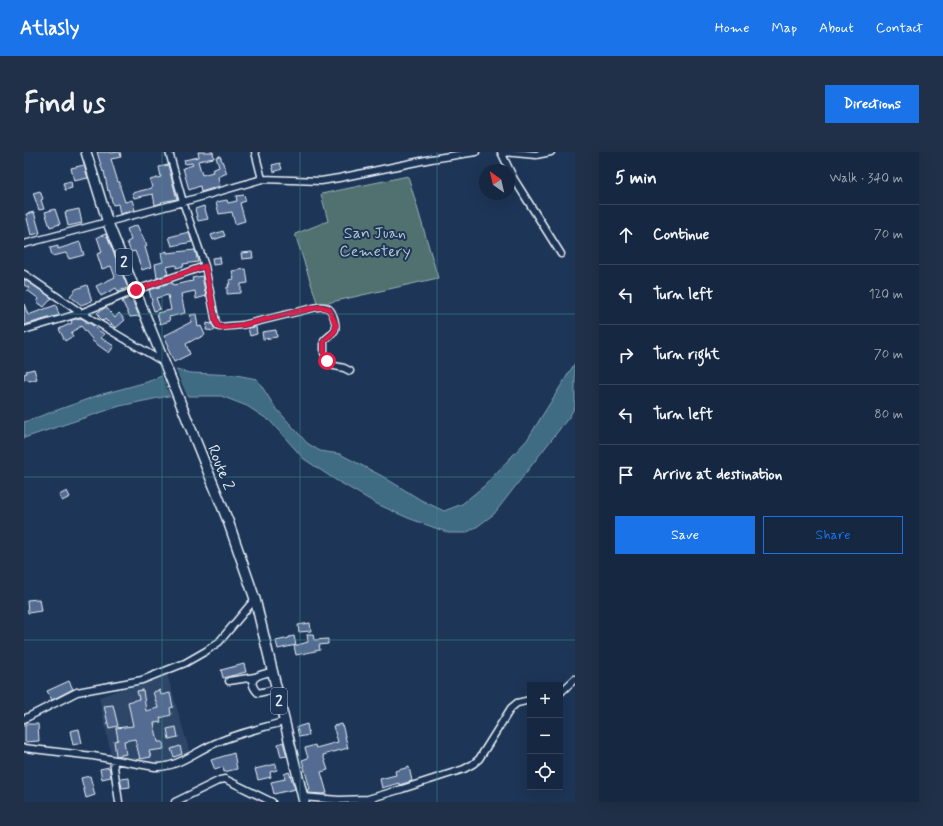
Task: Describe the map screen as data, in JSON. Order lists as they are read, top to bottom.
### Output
{
  "streets": {
    "highway": ["2", "Route 2"]
  },
  "parks": ["San Juan Cemetery"],
  "north": "top left",
  "page": {
    "header": "Atlasly",
    "nav": [
      "Home",
      "Map",
      "About",
      "Contact"
    ],
    "buttons": [
      "Directions",
      ["Save", "Share"]
    ],
    "title": "Find us",
    "heading": ["5 min", "Walk · 340 m"],
    "list": [
      ["Continue", "70 m"],
      ["Turn left", "120 m"],
      ["Turn right", "70 m"],
      ["Turn left", "80 m"],
      "Arrive at destination"
    ],
    "map_buttons": ["+", "−"]
  }
}
